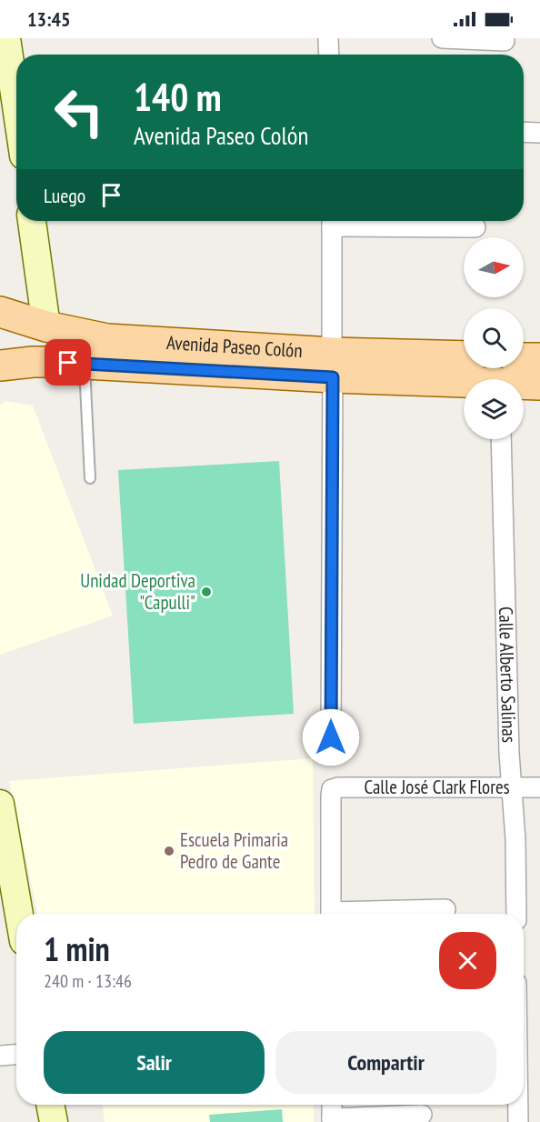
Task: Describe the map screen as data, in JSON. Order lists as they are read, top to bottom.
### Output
{
  "streets": {
    "main road": ["Avenida Paseo Colón"],
    "street": ["Calle Alberto Salinas", "Calle José Clark Flores"]
  },
  "crossings": [
    ["Calle Alberto Salinas", "Calle José Clark Flores"]
  ],
  "places": ["Unidad Deportiva \"Capulli\"", "Escuela Primaria Pedro de Gante"],
  "north": "right",
  "page": {
    "status": "13:45",
    "turn": ["140 m", "Avenida Paseo Colón"],
    "then": "Luego",
    "heading": ["1 min", "240 m · 13:46"],
    "buttons": ["Salir", "Compartir"]
  }
}
